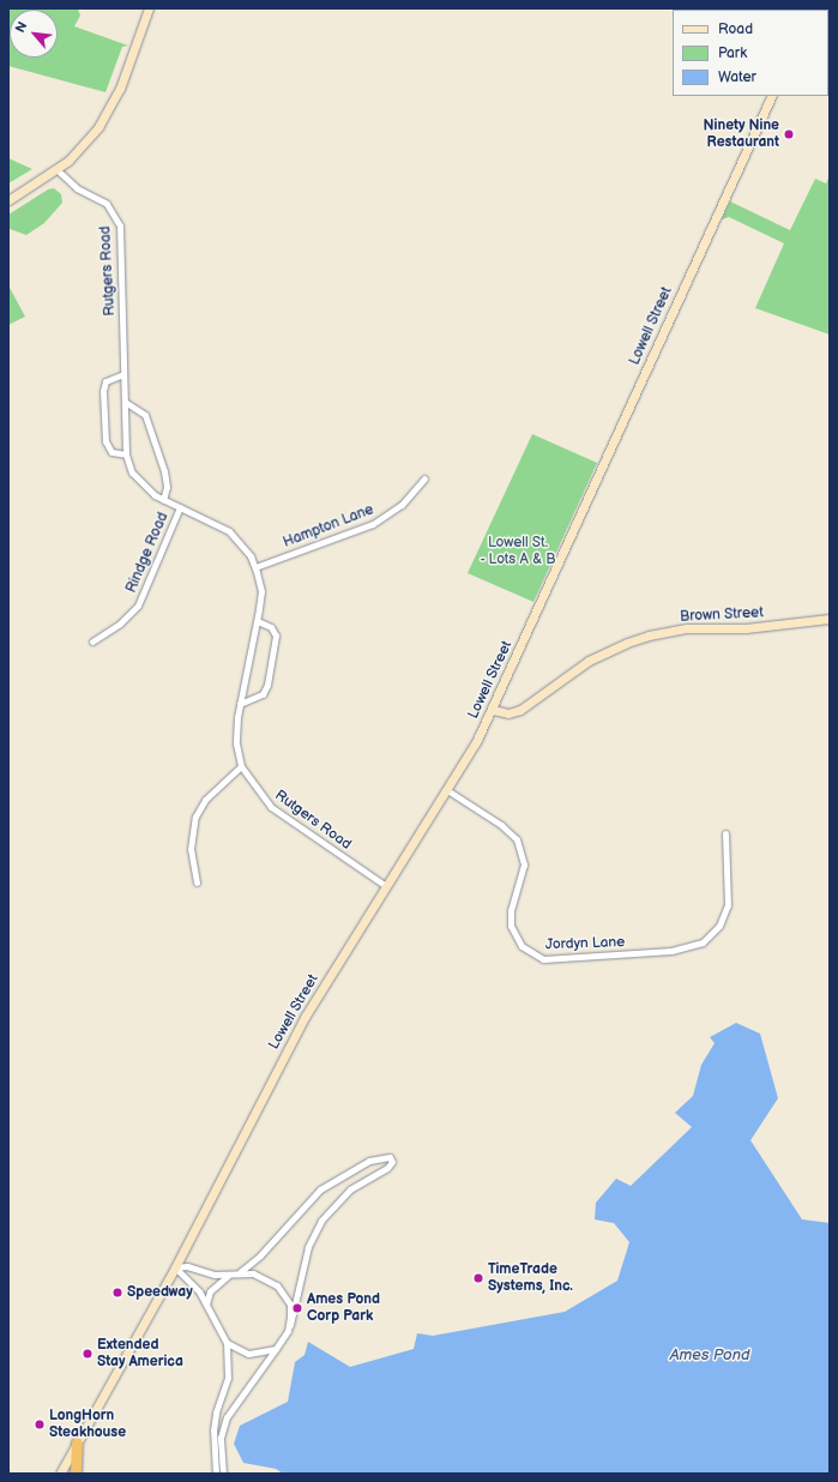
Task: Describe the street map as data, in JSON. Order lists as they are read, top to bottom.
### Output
{
  "streets": {
    "main road": ["Lowell Street", "Brown Street"],
    "street": [
      "Rutgers Road",
      "Hampton Lane",
      "Rindge Road",
      "Jordyn Lane"
    ]
  },
  "crossings": [
    ["Rutgers Road", "Lowell Street"],
    ["Rutgers Road", "Hampton Lane"],
    ["Rutgers Road", "Rindge Road"],
    ["Lowell Street", "Brown Street"],
    ["Lowell Street", "Jordyn Lane"]
  ],
  "water": ["Ames Pond"],
  "parks": ["Lowell St. - Lots A & B"],
  "places": [
    "Ninety Nine Restaurant",
    "TimeTrade Systems, Inc.",
    "Speedway",
    "Ames Pond Corp Park",
    "Extended Stay America",
    "LongHorn Steakhouse"
  ],
  "legend": ["Road", "Park", "Water"],
  "north": "top left"
}
